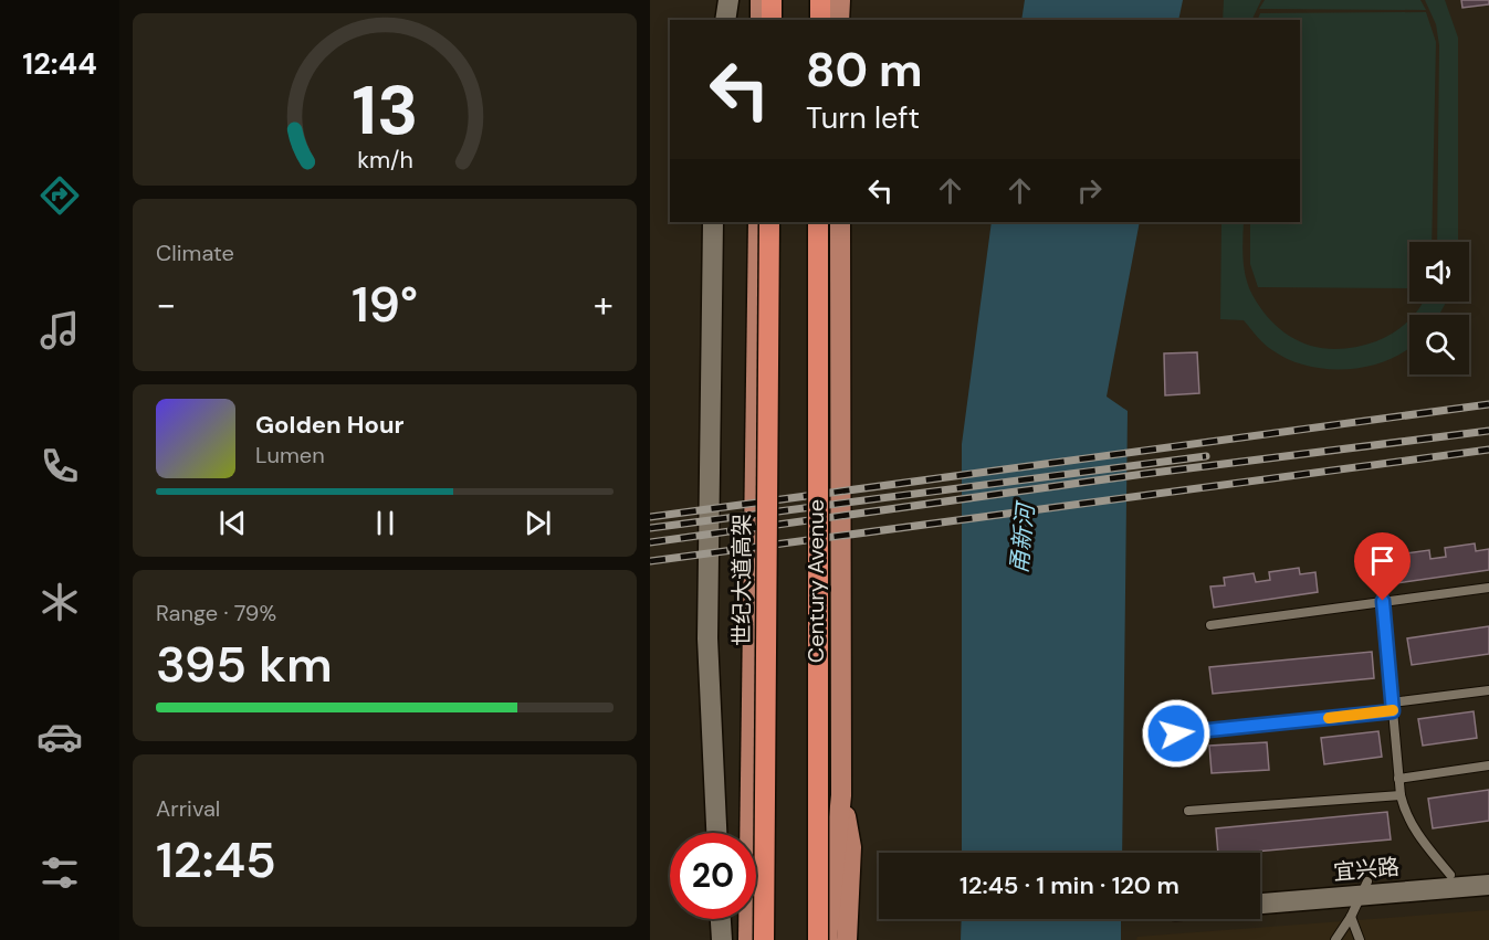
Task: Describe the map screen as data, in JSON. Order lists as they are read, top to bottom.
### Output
{
  "streets": {
    "highway": ["世纪大道高架"],
    "main road": ["Century Avenue"],
    "street": ["宜兴路"]
  },
  "water": ["甬新河"],
  "page": {
    "tabs": "12:44",
    "turn": ["80 m", "Turn left"],
    "tile": [
      "Climate",
      ["Range · 79%", "395 km"],
      ["Arrival", "12:45"]
    ],
    "heat": ["−", "19°", "+"],
    "song": ["Golden Hour", "Lumen"],
    "limit": "20",
    "trip": "12:45 · 1 min · 120 m",
    "gauge": ["13", "km/h"]
  }
}
